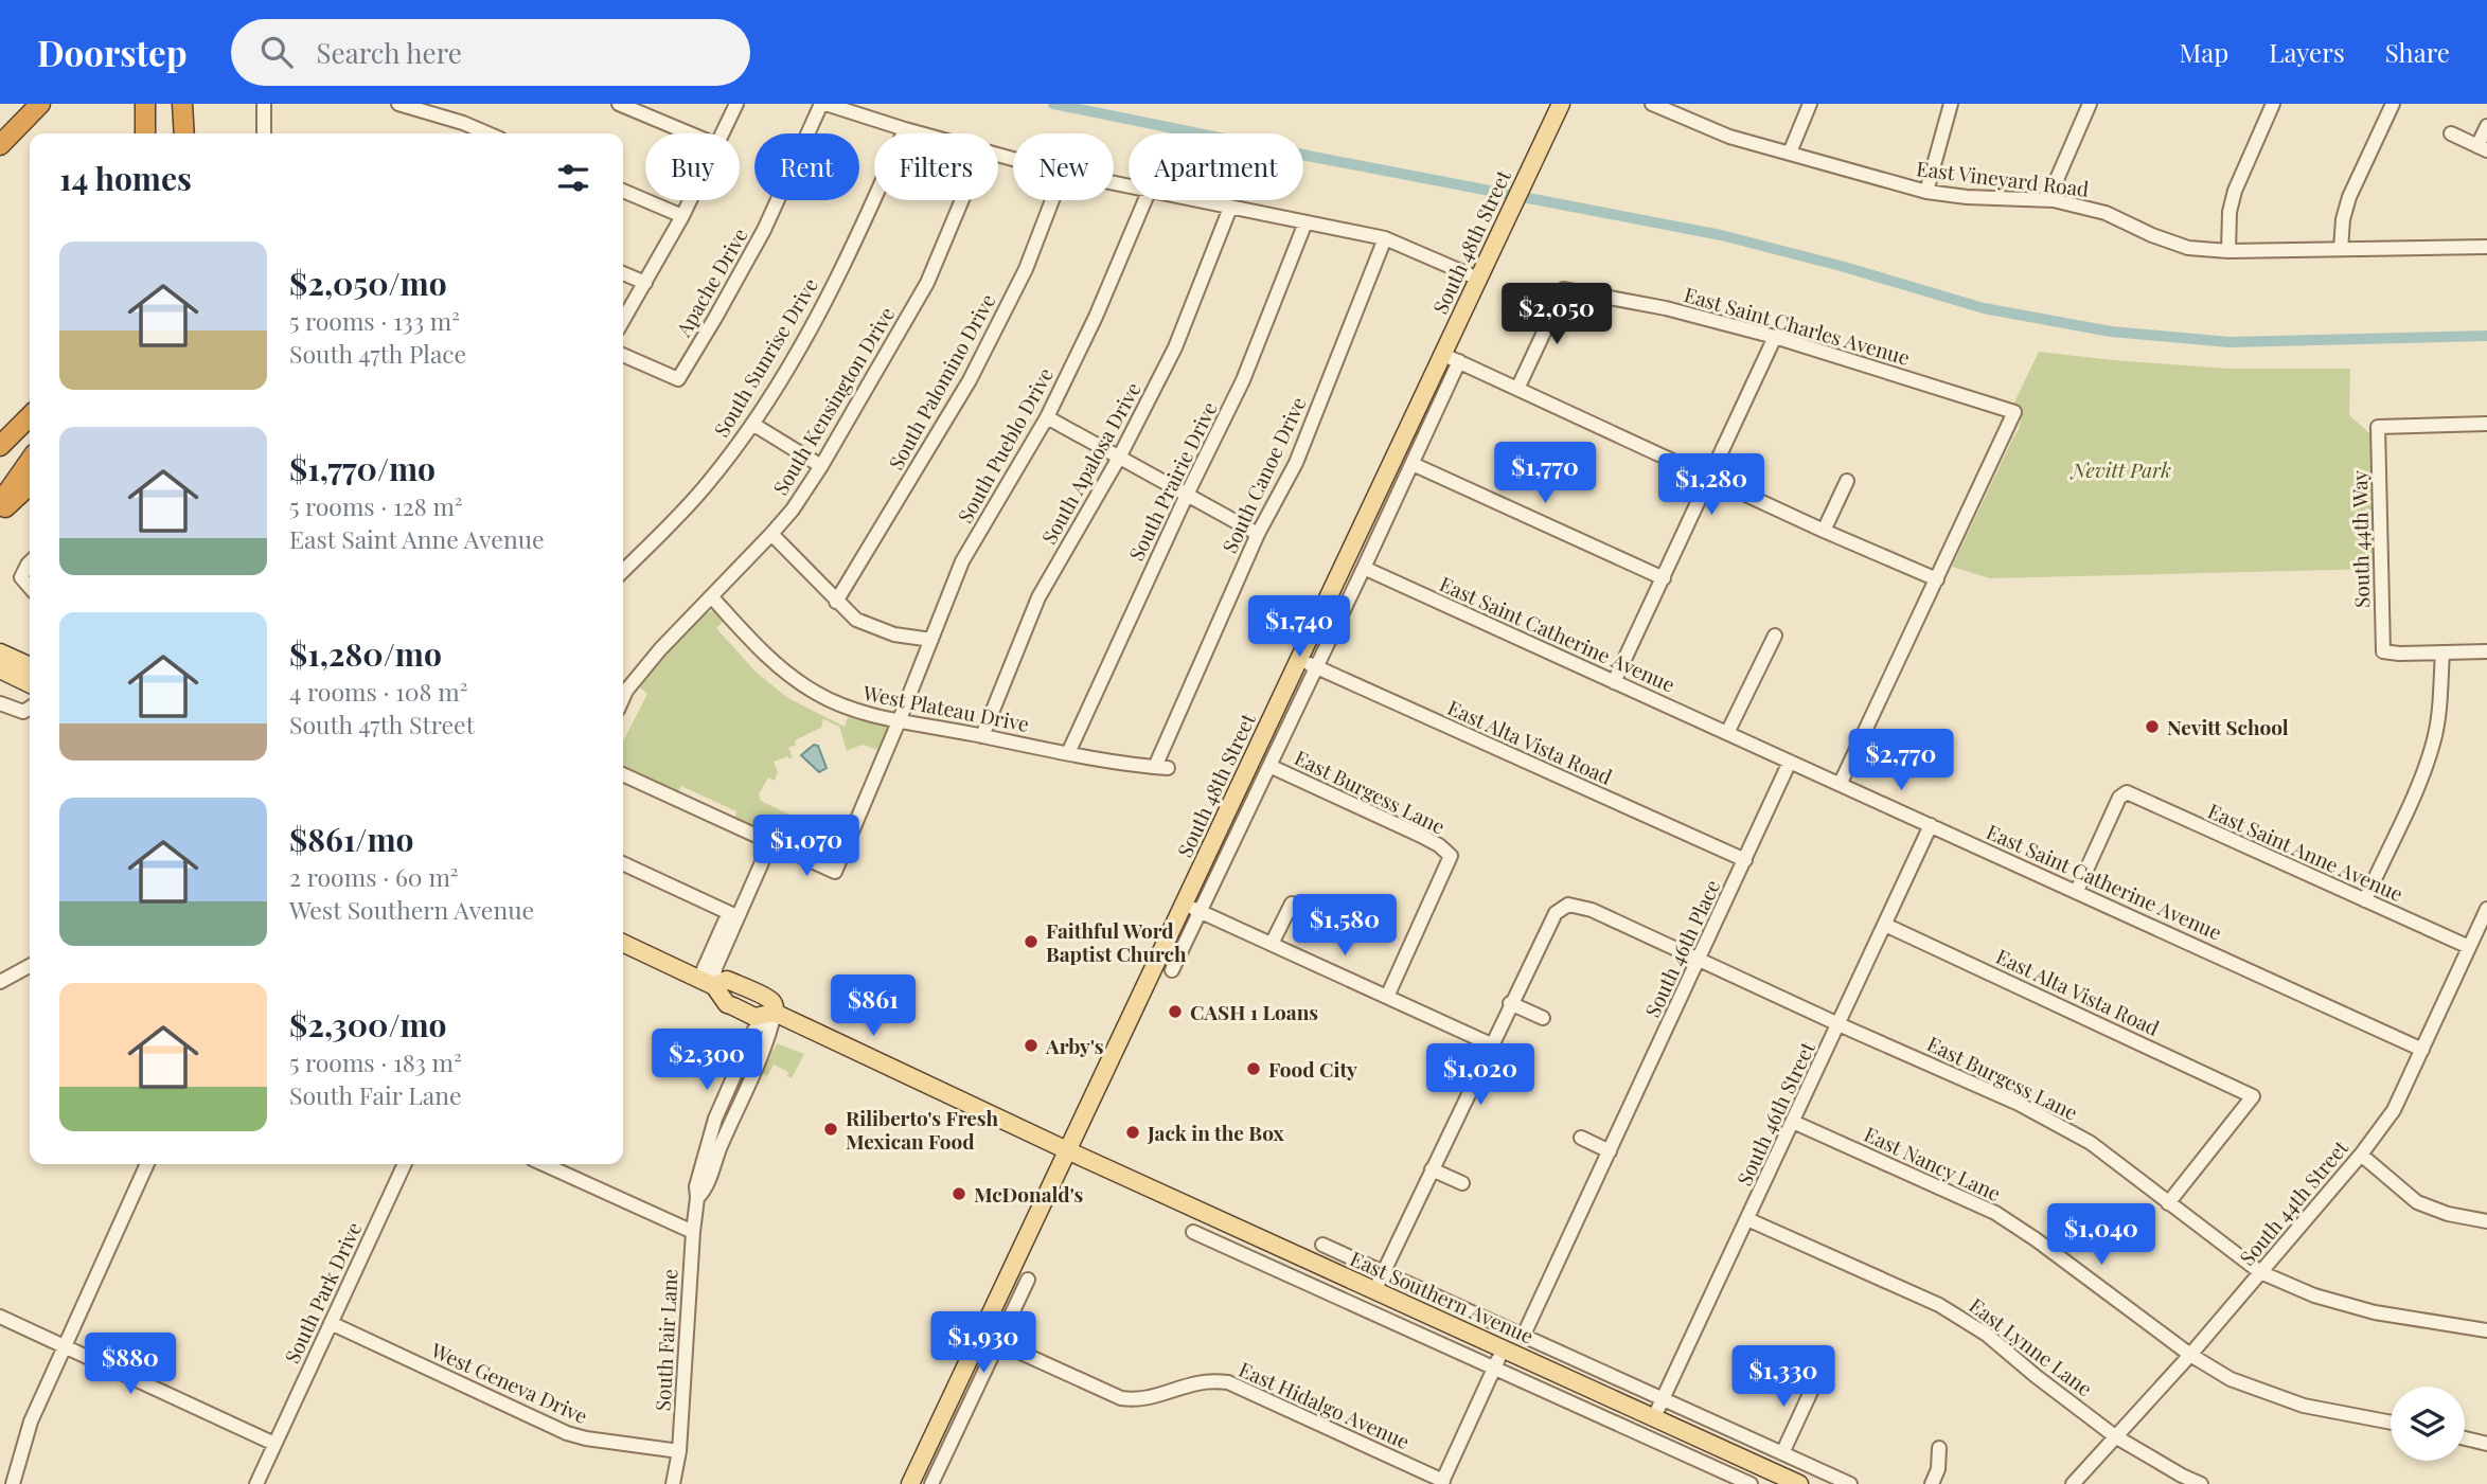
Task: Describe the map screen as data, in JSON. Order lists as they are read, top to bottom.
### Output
{
  "streets": {
    "main road": ["South 48th Street", "East Southern Avenue"],
    "street": [
      "East Vineyard Road",
      "Apache Drive",
      "East Saint Charles Avenue",
      "South Sunrise Drive",
      "South Palomino Drive",
      "South Kensington Drive",
      "South Pueblo Drive",
      "South Apalosa Drive",
      "South Canoe Drive",
      "South Prairie Drive",
      "South 44th Way",
      "East Saint Catherine Avenue",
      "West Plateau Drive",
      "East Alta Vista Road",
      "East Burgess Lane",
      "East Saint Anne Avenue",
      "South 46th Place",
      "South 46th Street",
      "East Nancy Lane",
      "South 44th Street",
      "South Park Drive",
      "South Fair Lane",
      "East Lynne Lane",
      "West Geneva Drive",
      "East Hidalgo Avenue"
    ]
  },
  "crossings": [
    ["South 48th Street", "East Saint Catherine Avenue"],
    ["South 48th Street", "East Alta Vista Road"],
    ["South 48th Street", "East Burgess Lane"],
    ["South 48th Street", "East Southern Avenue"],
    ["South 48th Street", "East Hidalgo Avenue"],
    ["South Kensington Drive", "West Plateau Drive"],
    ["South Pueblo Drive", "West Plateau Drive"],
    ["South Apalosa Drive", "West Plateau Drive"],
    ["South Canoe Drive", "West Plateau Drive"],
    ["South Prairie Drive", "West Plateau Drive"],
    ["East Saint Catherine Avenue", "East Saint Anne Avenue"],
    ["East Saint Catherine Avenue", "South 46th Place"],
    ["East Saint Catherine Avenue", "South 46th Street"],
    ["East Saint Catherine Avenue", "South 44th Street"],
    ["East Alta Vista Road", "East Burgess Lane"],
    ["East Alta Vista Road", "South 46th Place"],
    ["East Alta Vista Road", "South 46th Street"],
    ["East Burgess Lane", "South 46th Place"],
    ["East Burgess Lane", "South 46th Street"],
    ["East Burgess Lane", "South 44th Street"],
    ["East Saint Anne Avenue", "South 44th Street"],
    ["South 46th Place", "East Southern Avenue"],
    ["South 46th Street", "East Nancy Lane"],
    ["South 46th Street", "East Southern Avenue"],
    ["South 46th Street", "East Lynne Lane"],
    ["East Nancy Lane", "South 44th Street"],
    ["South 44th Street", "East Lynne Lane"],
    ["South Park Drive", "West Geneva Drive"],
    ["East Southern Avenue", "South Fair Lane"],
    ["South Fair Lane", "West Geneva Drive"]
  ],
  "parks": ["Nevitt Park"],
  "places": [
    "Nevitt School",
    "Faithful Word Baptist Church",
    "CASH 1 Loans",
    "Arby's",
    "Food City",
    "Riliberto's Fresh Mexican Food",
    "Jack in the Box",
    "McDonald's"
  ],
  "page": {
    "header": "Doorstep",
    "search": "Search here",
    "nav": ["Map", "Layers", "Share"],
    "chip": [
      "Buy",
      "Rent",
      "Filters",
      "New",
      "Apartment"
    ],
    "heading": "14 homes",
    "list": [
      {
        "name": "$2,050/mo",
        "note": "5 rooms · 133 m² · South 47th Place"
      },
      {
        "name": "$1,770/mo",
        "note": "5 rooms · 128 m² · East Saint Anne Avenue"
      },
      {
        "name": "$1,280/mo",
        "note": "4 rooms · 108 m² · South 47th Street"
      },
      {
        "name": "$861/mo",
        "note": "2 rooms · 60 m² · West Southern Avenue"
      },
      {
        "name": "$2,300/mo",
        "note": "5 rooms · 183 m² · South Fair Lane"
      }
    ],
    "price": [
      "$2,050",
      "$1,770",
      "$1,280",
      "$1,740",
      "$2,770",
      "$1,070",
      "$1,580",
      "$861",
      "$2,300",
      "$1,020",
      "$1,040",
      "$1,930",
      "$880",
      "$1,330"
    ]
  }
}
